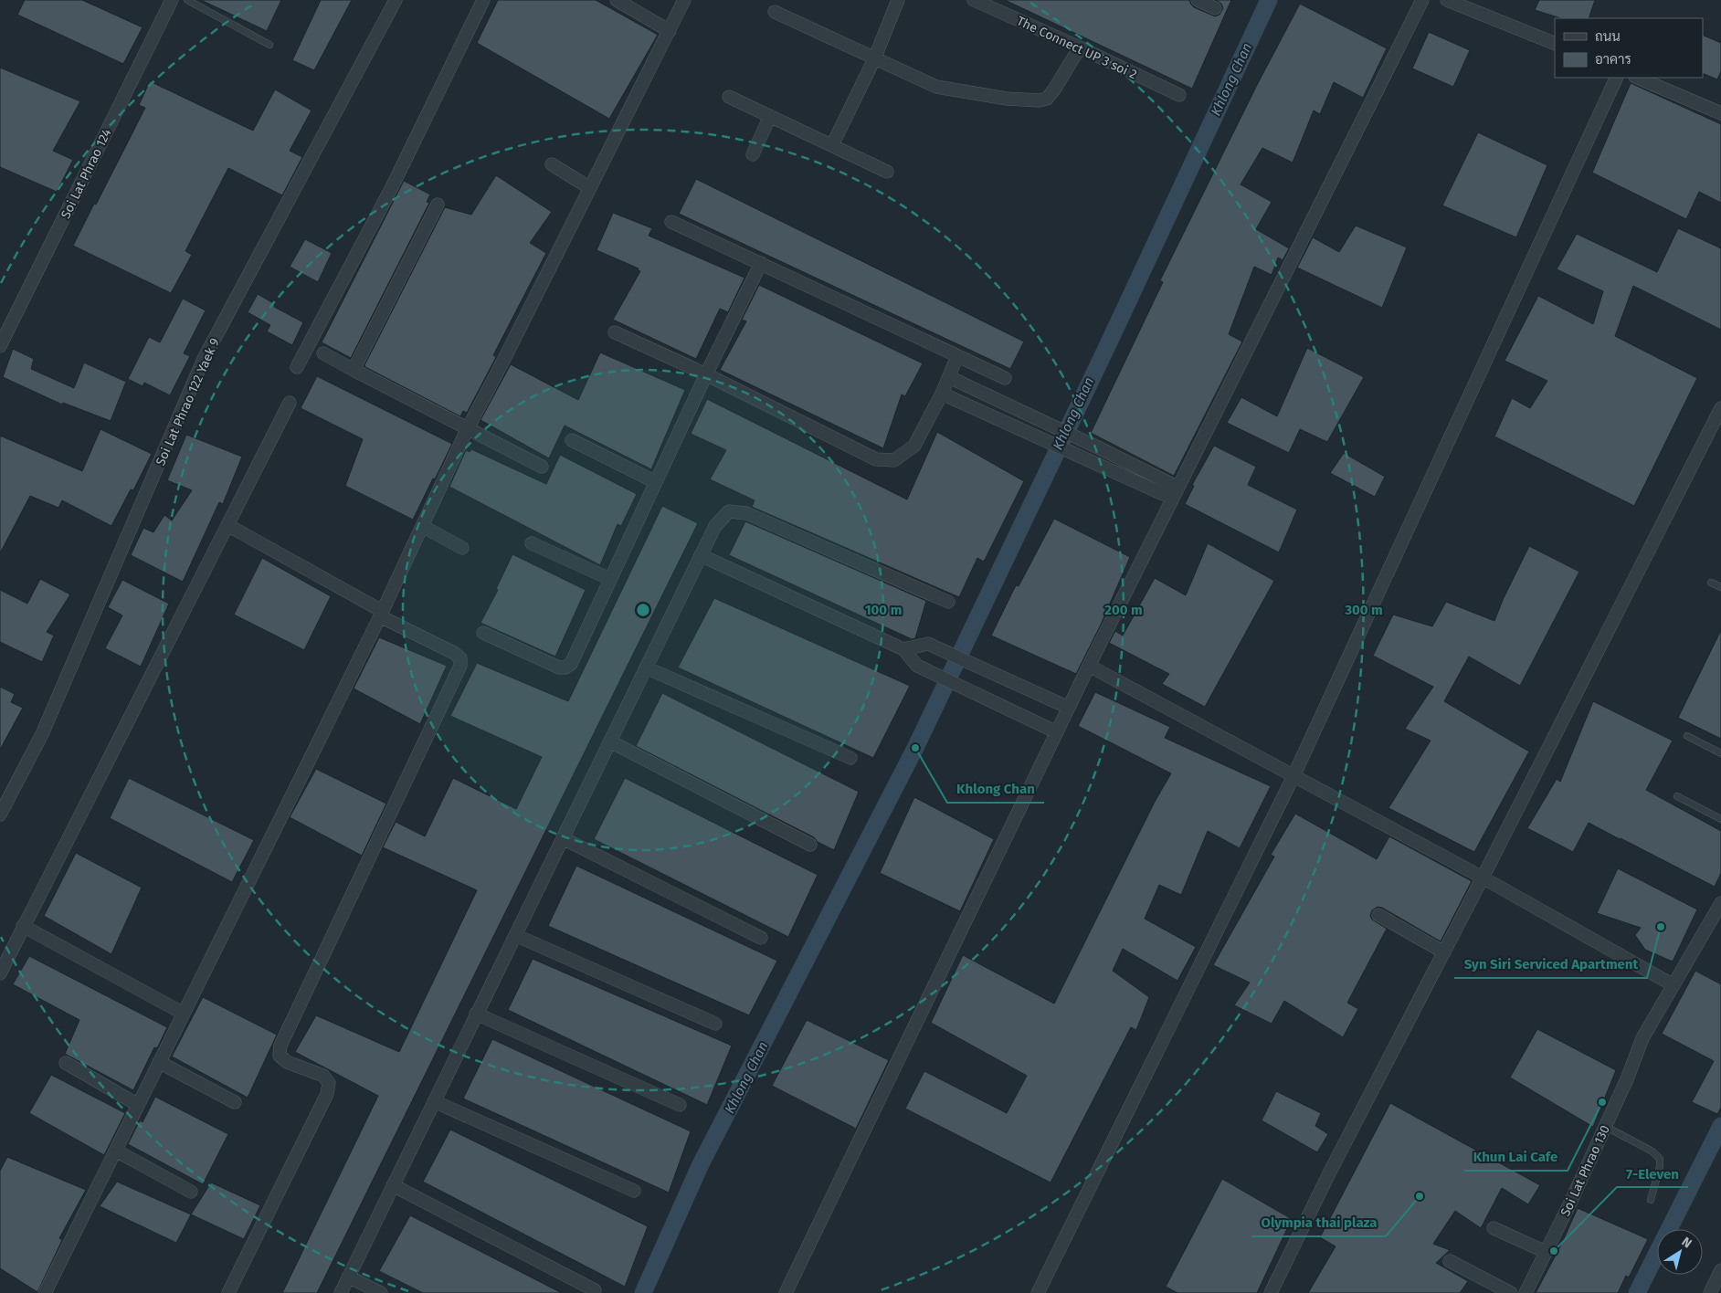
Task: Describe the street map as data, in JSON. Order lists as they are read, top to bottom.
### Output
{
  "streets": {
    "street": [
      "The Connect UP 3 soi 2",
      "Soi Lat Phrao 124",
      "Soi Lat Phrao 122 Yaek 9",
      "Soi Lat Phrao 130"
    ]
  },
  "water": ["Khlong Chan"],
  "places": [
    "Khlong Chan",
    "Syn Siri Serviced Apartment",
    "Khun Lai Cafe",
    "Olympia thai plaza",
    "7-Eleven"
  ],
  "legend": ["ถนน", "อาคาร"],
  "north": "top right",
  "rings": ["100 m", "200 m", "300 m"]
}
